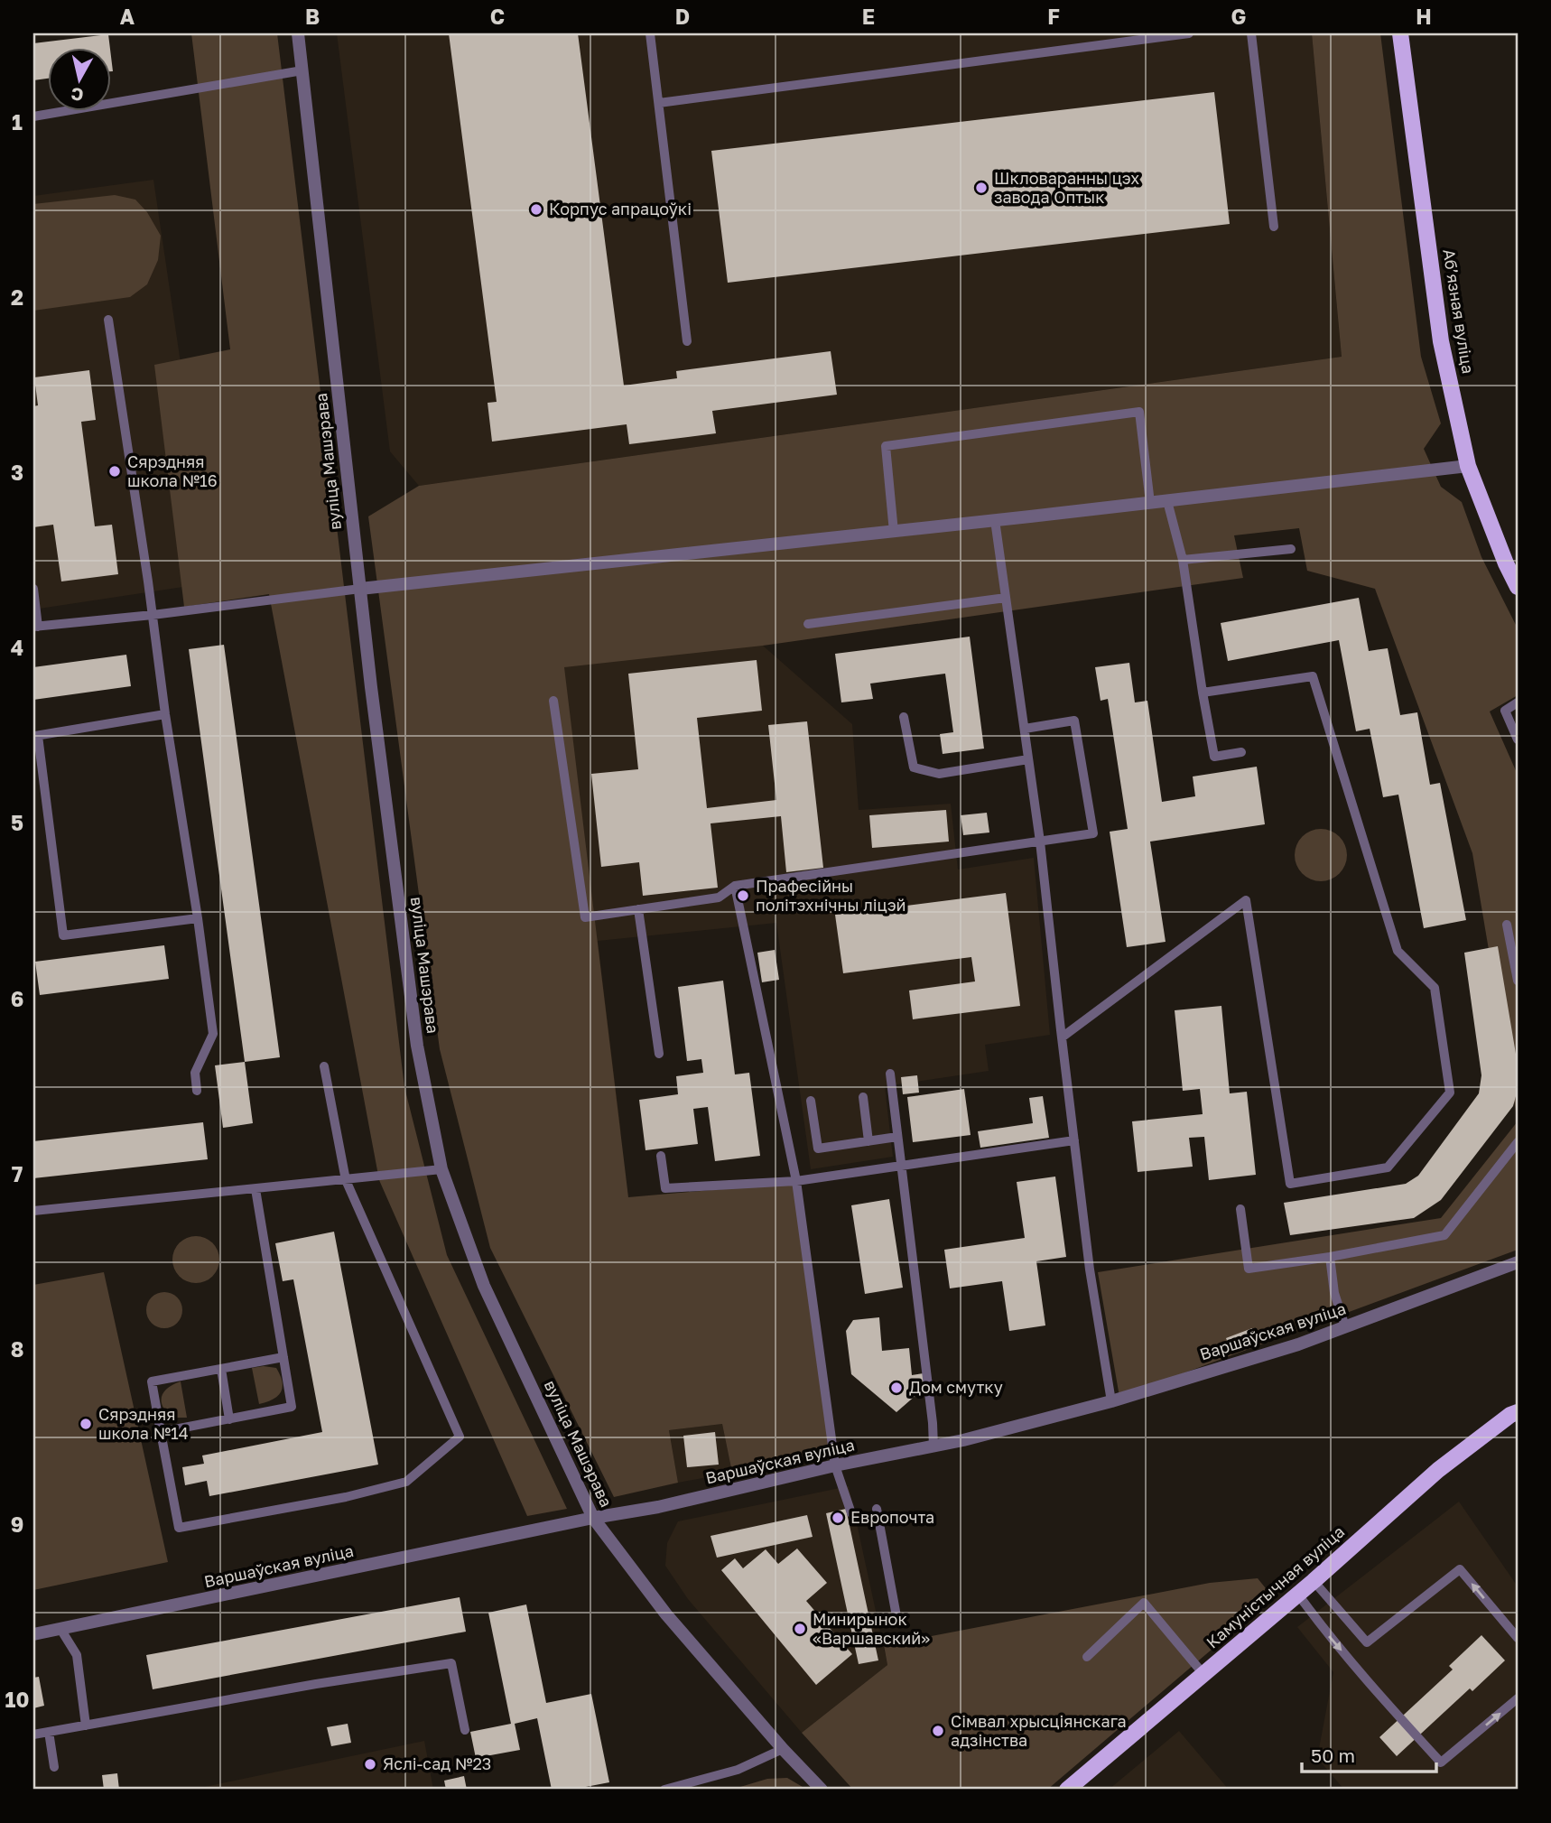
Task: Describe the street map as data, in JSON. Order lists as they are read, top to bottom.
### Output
{
  "streets": {
    "main road": ["Абʼязная вуліца", "Камуністычная вуліца"],
    "street": ["вуліца Машэрава", "Варшаўская вуліца"]
  },
  "crossings": [
    ["вуліца Машэрава", "Варшаўская вуліца"]
  ],
  "places": [
    "Шкловаранны цэх завода Оптык",
    "Корпус апрацоўкі",
    "Сярэдняя школа №16",
    "Прафесійны політэхнічны ліцэй",
    "Дом смутку",
    "Сярэдняя школа №14",
    "Европочта",
    "Минирынок «Варшавский»",
    "Сімвал хрысціянскага адзінства",
    "Яслі-сад №23"
  ],
  "scale_bar": "50 m",
  "north": "bottom",
  "grid": {
    "columns": [
      "A",
      "B",
      "C",
      "D",
      "E",
      "F",
      "G",
      "H"
    ],
    "rows": [
      "1",
      "2",
      "3",
      "4",
      "5",
      "6",
      "7",
      "8",
      "9",
      "10"
    ]
  }
}
